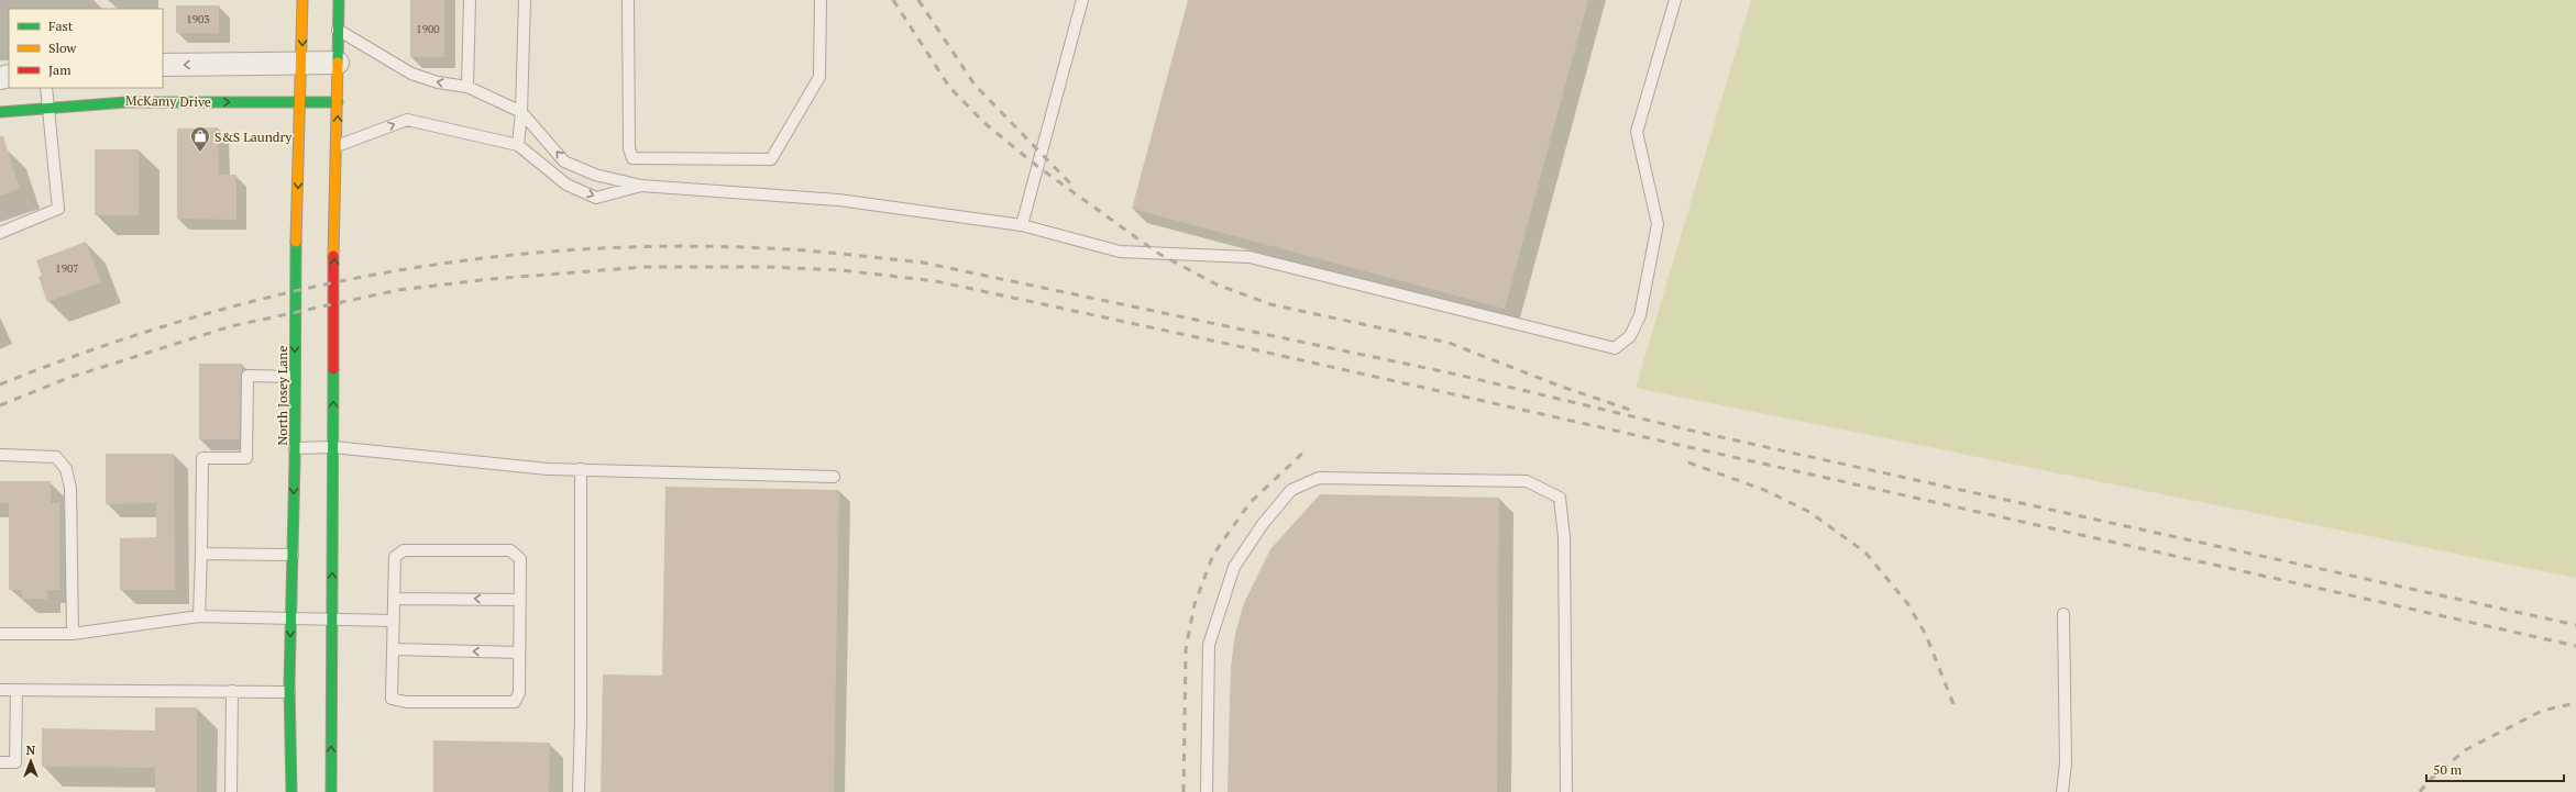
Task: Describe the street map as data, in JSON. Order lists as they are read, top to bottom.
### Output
{
  "streets": {
    "main road": ["McKamy Drive", "North Josey Lane"]
  },
  "crossings": [
    ["McKamy Drive", "North Josey Lane"]
  ],
  "one_way": ["McKamy Drive"],
  "places": {
    "shop": ["S&S Laundry"]
  },
  "house_numbers": ["1903", "1900", "1907"],
  "legend": ["Fast", "Slow", "Jam"],
  "scale_bar": "50 m",
  "north": "top"
}
